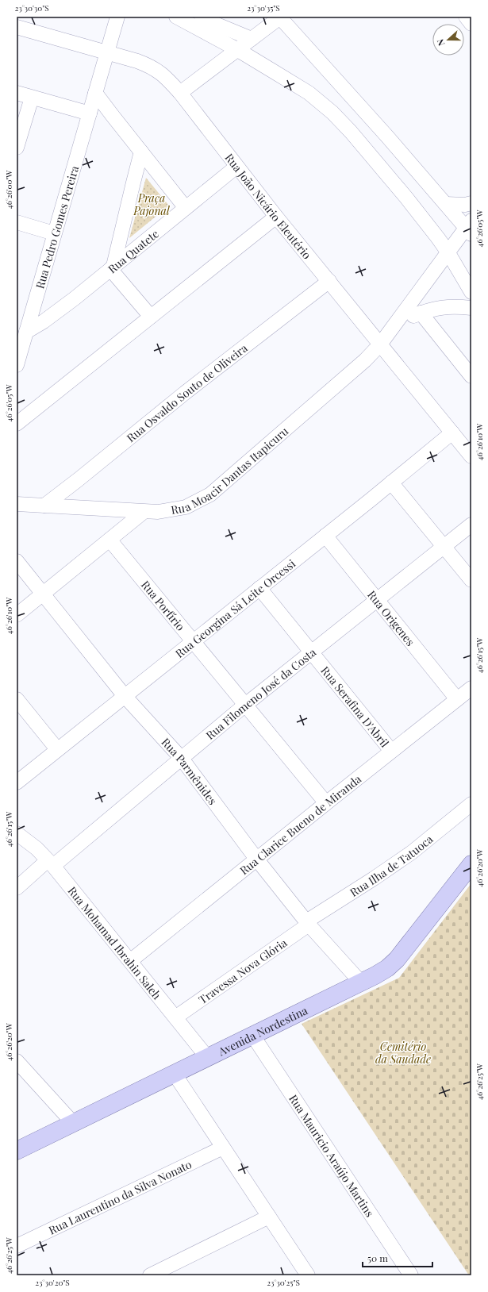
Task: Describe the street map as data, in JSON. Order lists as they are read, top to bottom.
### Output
{
  "streets": {
    "main road": ["Avenida Nordestina"],
    "street": [
      "Rua João Nicário Eleutério",
      "Rua Pedro Gomes Pereira",
      "Rua Quatete",
      "Rua Osvaldo Souto de Oliveira",
      "Rua Moacir Dantas Itapicuru",
      "Rua Porfírio",
      "Rua Georgina Sá Leite Orcessi",
      "Rua Origenes",
      "Rua Filomeno José da Costa",
      "Rua Serafina D'Abril",
      "Rua Parmênides",
      "Rua Clarice Bueno de Miranda",
      "Rua Ilha de Tatuoca",
      "Rua Mohamad Ibrahin Saleh",
      "Travessa Nova Glória",
      "Rua Mauricio Araújo Martins",
      "Rua Laurentino da Silva Nonato"
    ]
  },
  "crossings": [
    ["Rua João Nicário Eleutério", "Rua Pedro Gomes Pereira"],
    ["Rua João Nicário Eleutério", "Rua Quatete"],
    ["Rua João Nicário Eleutério", "Rua Osvaldo Souto de Oliveira"],
    ["Rua João Nicário Eleutério", "Rua Moacir Dantas Itapicuru"],
    ["Rua João Nicário Eleutério", "Rua Georgina Sá Leite Orcessi"],
    ["Rua Pedro Gomes Pereira", "Rua Quatete"],
    ["Rua Osvaldo Souto de Oliveira", "Rua Moacir Dantas Itapicuru"],
    ["Rua Porfírio", "Rua Georgina Sá Leite Orcessi"],
    ["Rua Porfírio", "Rua Filomeno José da Costa"],
    ["Rua Porfírio", "Rua Clarice Bueno de Miranda"],
    ["Rua Georgina Sá Leite Orcessi", "Rua Origenes"],
    ["Rua Georgina Sá Leite Orcessi", "Rua Serafina D'Abril"],
    ["Rua Georgina Sá Leite Orcessi", "Rua Parmênides"],
    ["Rua Origenes", "Rua Filomeno José da Costa"],
    ["Rua Origenes", "Rua Clarice Bueno de Miranda"],
    ["Rua Filomeno José da Costa", "Rua Serafina D'Abril"],
    ["Rua Filomeno José da Costa", "Rua Parmênides"],
    ["Rua Filomeno José da Costa", "Rua Mohamad Ibrahin Saleh"],
    ["Rua Serafina D'Abril", "Rua Clarice Bueno de Miranda"],
    ["Rua Parmênides", "Rua Clarice Bueno de Miranda"],
    ["Rua Parmênides", "Rua Ilha de Tatuoca"],
    ["Rua Parmênides", "Travessa Nova Glória"],
    ["Rua Parmênides", "Avenida Nordestina"],
    ["Rua Clarice Bueno de Miranda", "Rua Mohamad Ibrahin Saleh"],
    ["Rua Ilha de Tatuoca", "Travessa Nova Glória"],
    ["Rua Mohamad Ibrahin Saleh", "Travessa Nova Glória"],
    ["Rua Mohamad Ibrahin Saleh", "Avenida Nordestina"],
    ["Avenida Nordestina", "Rua Mauricio Araújo Martins"]
  ],
  "parks": ["Praça Pajonal", "Cemitério da Saudade"],
  "scale_bar": "50 m",
  "north": "left",
  "coordinates": [
    "23°30'30\"S",
    "23°30'35\"S",
    "46°26'00\"W",
    "46°26'05\"W",
    "46°26'10\"W",
    "46°26'15\"W",
    "46°26'20\"W",
    "46°26'25\"W",
    "23°30'20\"S",
    "23°30'25\"S"
  ]
}
